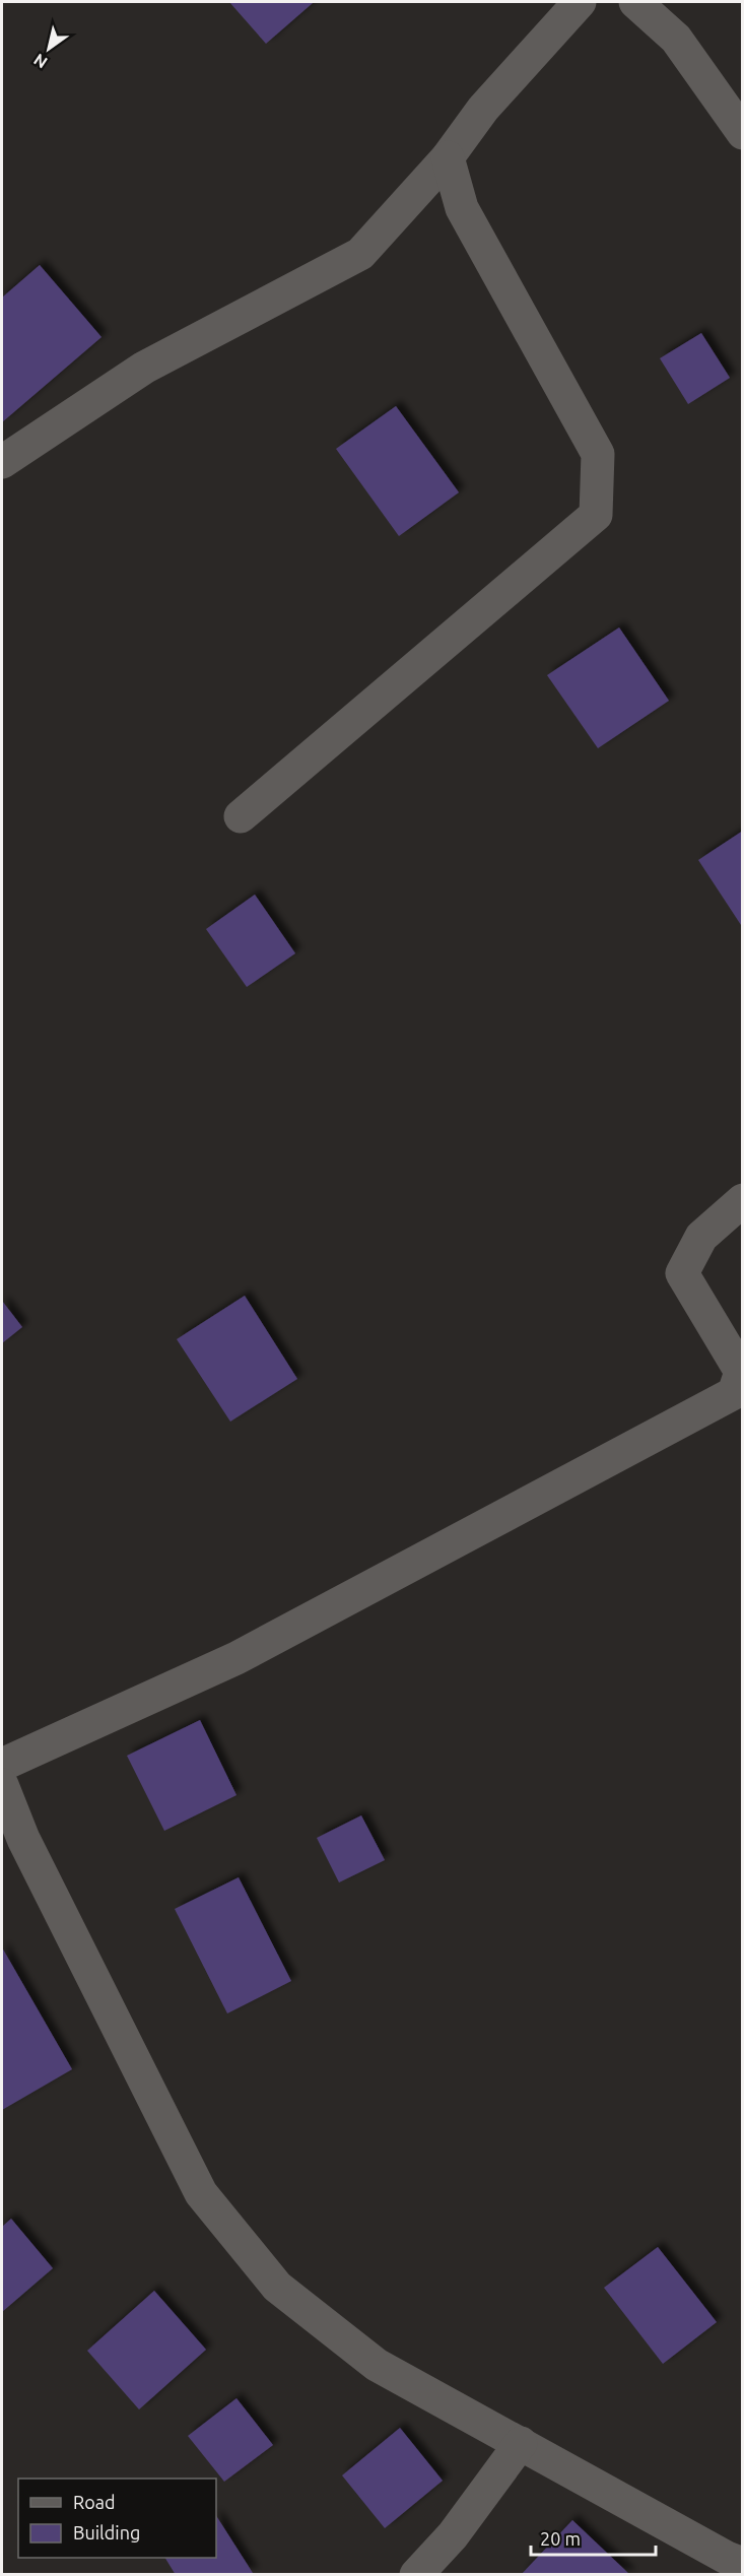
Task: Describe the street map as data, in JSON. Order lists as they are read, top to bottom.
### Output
{
  "legend": ["Road", "Building"],
  "scale_bar": "20 m",
  "north": "bottom left"
}
